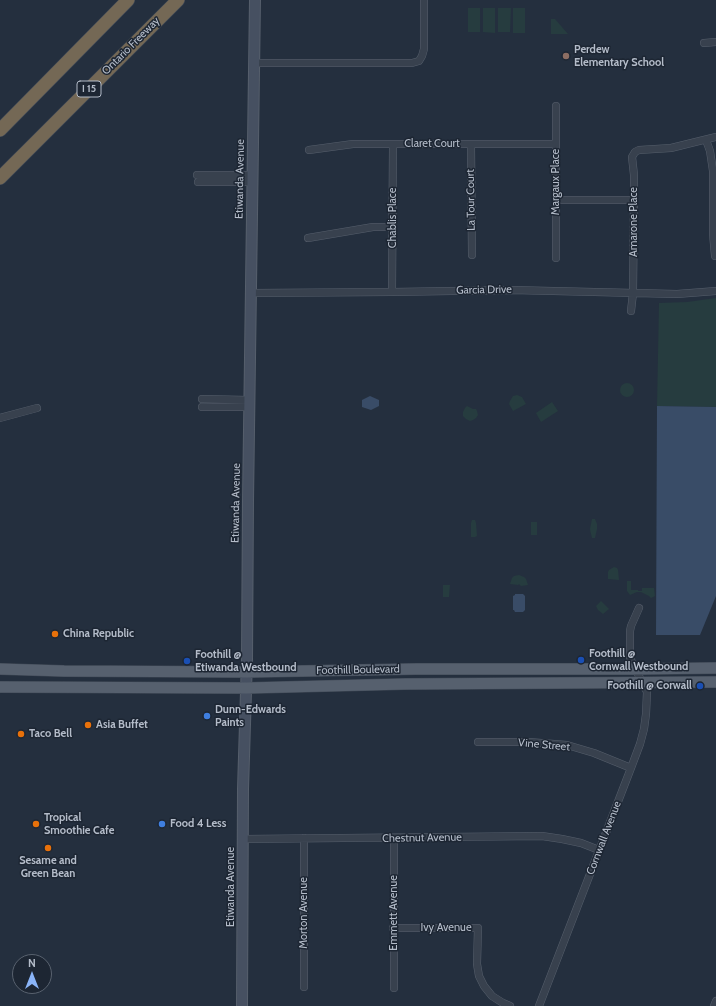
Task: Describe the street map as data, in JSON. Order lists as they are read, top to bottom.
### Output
{
  "streets": {
    "highway": ["Ontario Freeway", "I 15"],
    "main road": ["Etiwanda Avenue", "Foothill Boulevard"],
    "street": [
      "Claret Court",
      "Margaux Place",
      "La Tour Court",
      "Chablis Place",
      "Amarone Place",
      "Garcia Drive",
      "Vine Street",
      "Chestnut Avenue",
      "Cornwall Avenue",
      "Morton Avenue",
      "Emmett Avenue",
      "Ivy Avenue"
    ]
  },
  "crossings": [
    ["Claret Court", "Margaux Place"],
    ["Claret Court", "La Tour Court"],
    ["Claret Court", "Chablis Place"],
    ["Etiwanda Avenue", "Garcia Drive"],
    ["Etiwanda Avenue", "Foothill Boulevard"],
    ["Etiwanda Avenue", "Chestnut Avenue"],
    ["Chablis Place", "Garcia Drive"],
    ["Amarone Place", "Garcia Drive"],
    ["Foothill Boulevard", "Cornwall Avenue"],
    ["Vine Street", "Cornwall Avenue"],
    ["Chestnut Avenue", "Cornwall Avenue"],
    ["Chestnut Avenue", "Morton Avenue"],
    ["Chestnut Avenue", "Emmett Avenue"],
    ["Emmett Avenue", "Ivy Avenue"]
  ],
  "places": [
    "Perdew Elementary School",
    "China Republic",
    "Foothill @ Cornwall Westbound",
    "Foothill @ Etiwanda Westbound",
    "Foothill @ Corwall",
    "Dunn-Edwards Paints",
    "Asia Buffet",
    "Taco Bell",
    "Tropical Smoothie Cafe",
    "Food 4 Less",
    "Sesame and Green Bean"
  ],
  "north": "top"
}
